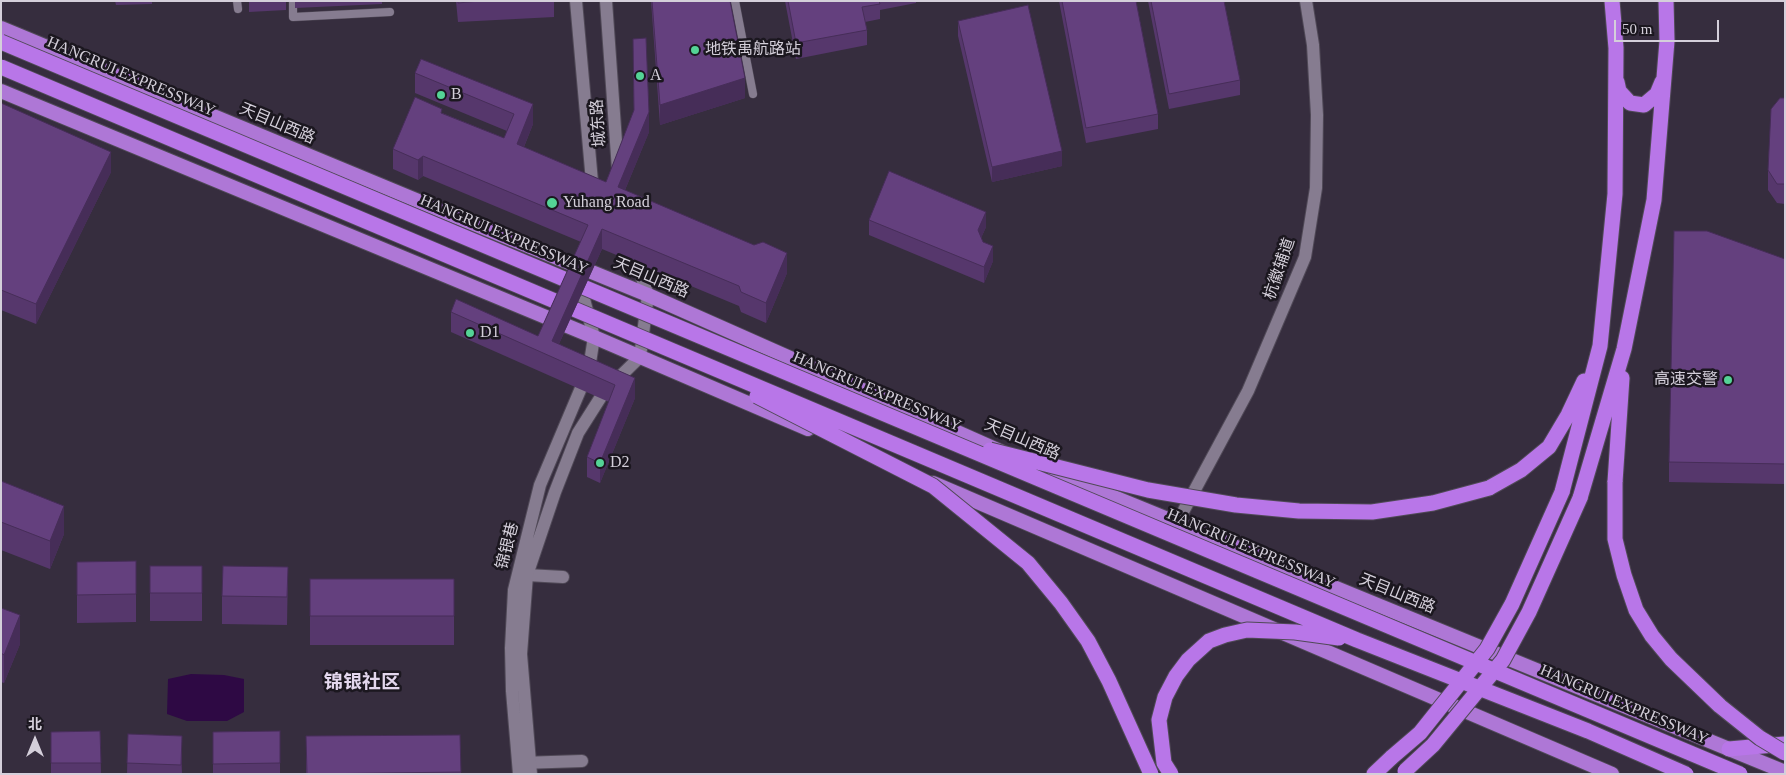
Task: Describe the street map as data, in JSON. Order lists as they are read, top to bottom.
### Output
{
  "streets": {
    "highway": ["HANGRUI EXPRESSWAY", "天目山西路"],
    "main road": ["城东路", "杭徽辅道", "锦银巷"]
  },
  "crossings": [
    ["天目山西路", "杭徽辅道"]
  ],
  "districts": ["锦银社区"],
  "places": [
    "地铁禹航路站",
    "A",
    "B",
    "Yuhang Road",
    "D1",
    "高速交警",
    "D2"
  ],
  "scale_bar": "50 m",
  "north": "top"
}
